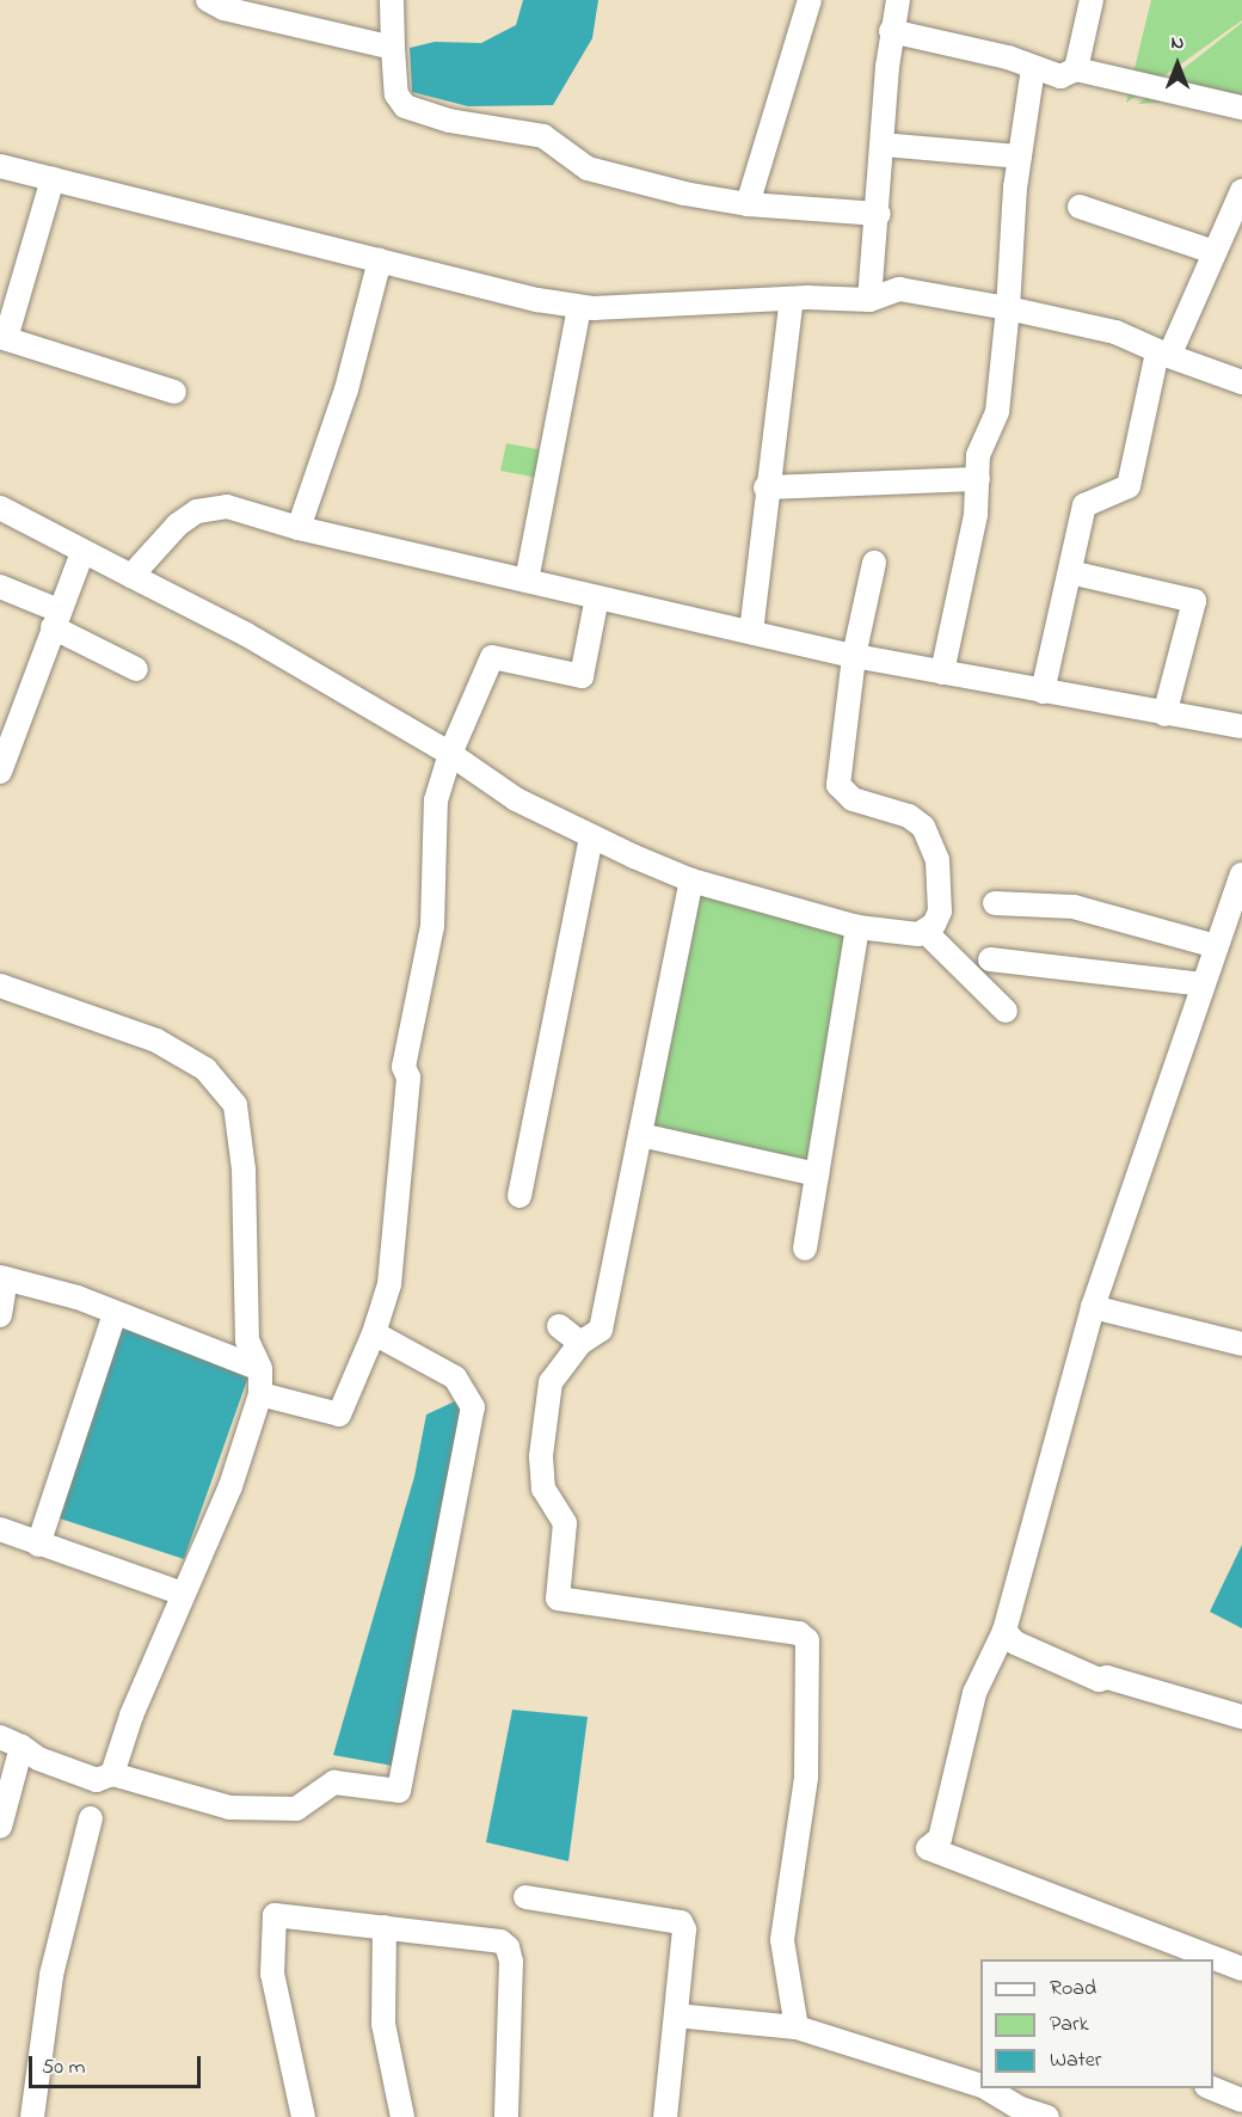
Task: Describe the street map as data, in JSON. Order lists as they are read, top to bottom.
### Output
{
  "legend": ["Road", "Park", "Water"],
  "scale_bar": "50 m",
  "north": "top"
}
